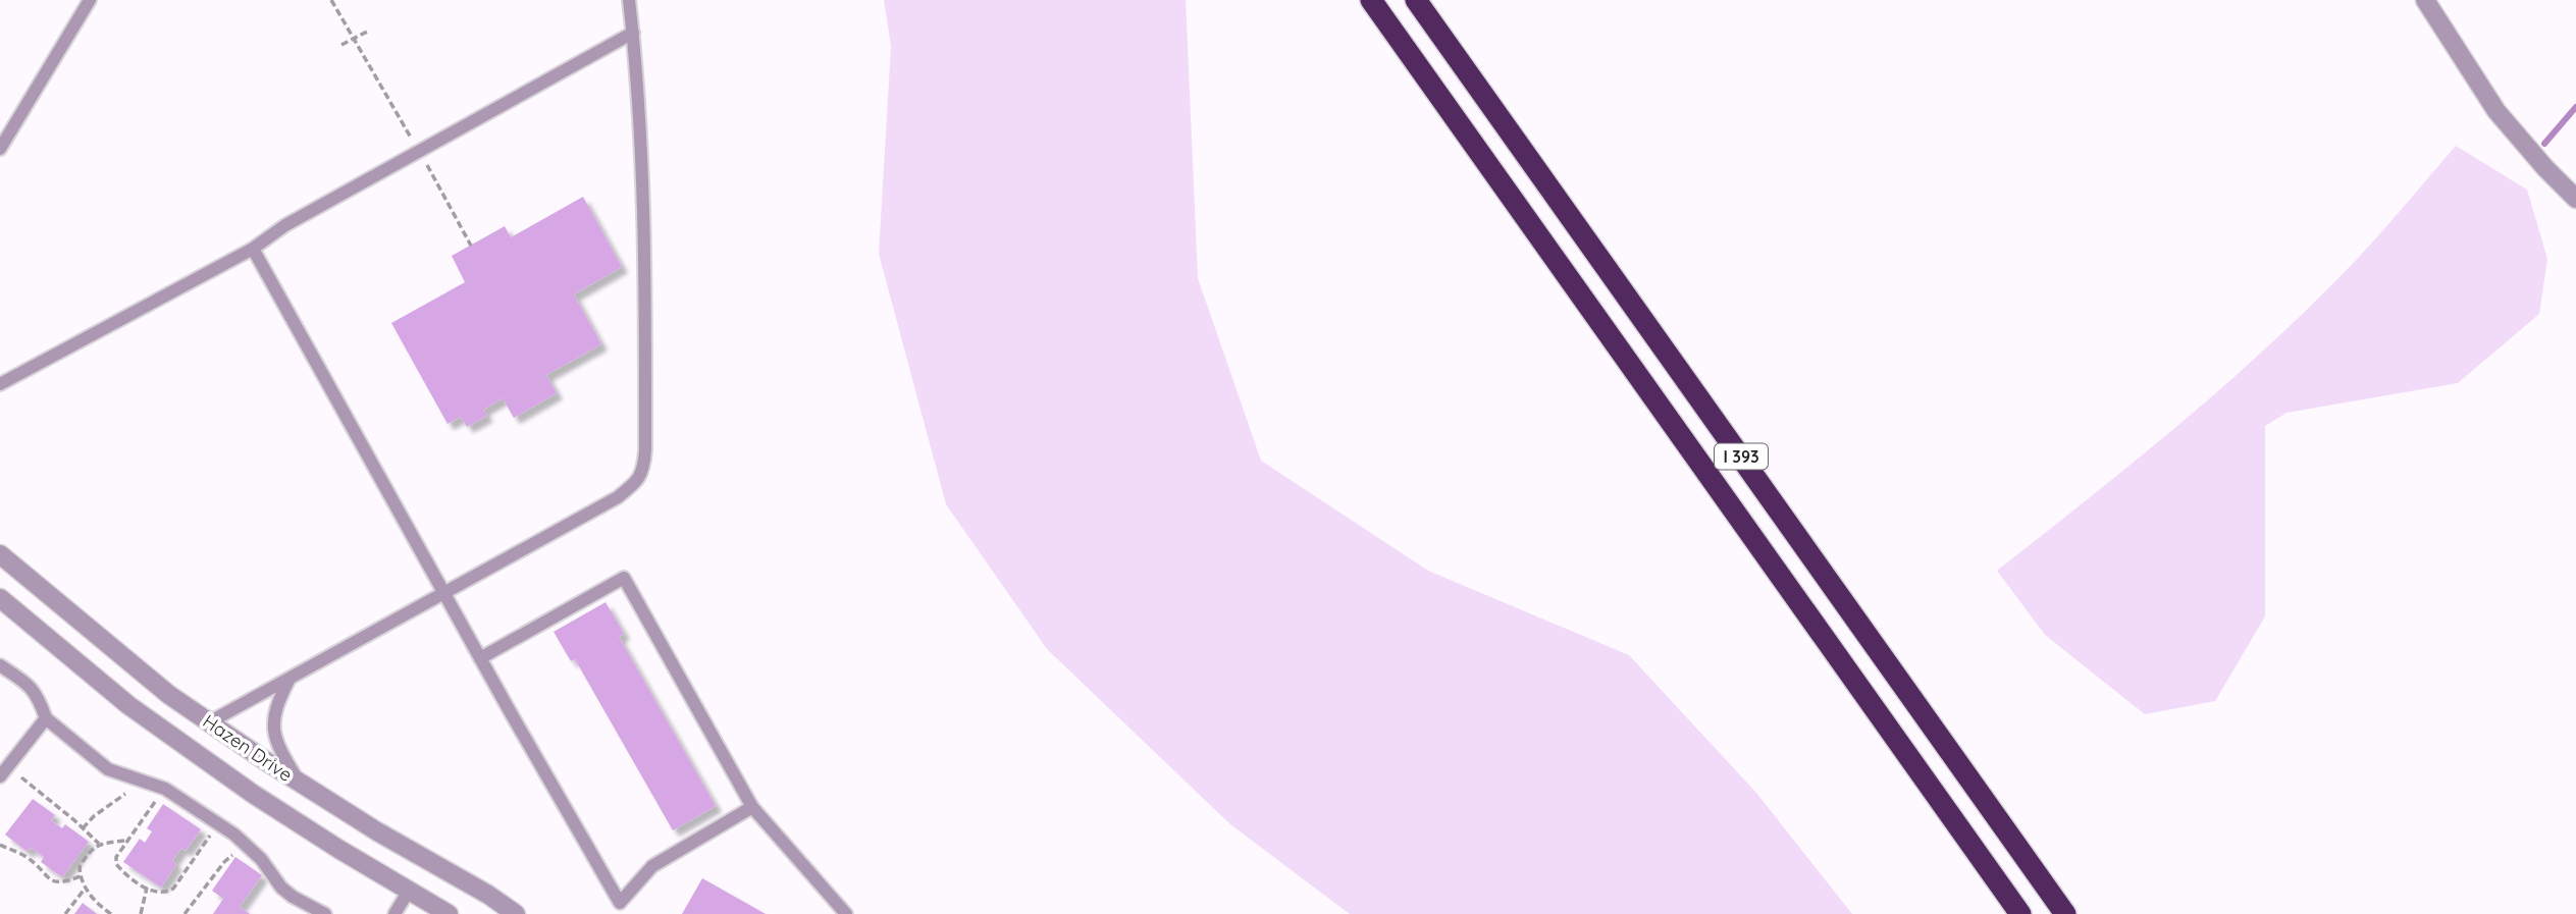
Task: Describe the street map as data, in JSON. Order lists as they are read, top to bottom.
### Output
{
  "streets": {
    "highway": ["I 393"],
    "street": ["Hazen Drive"]
  }
}
